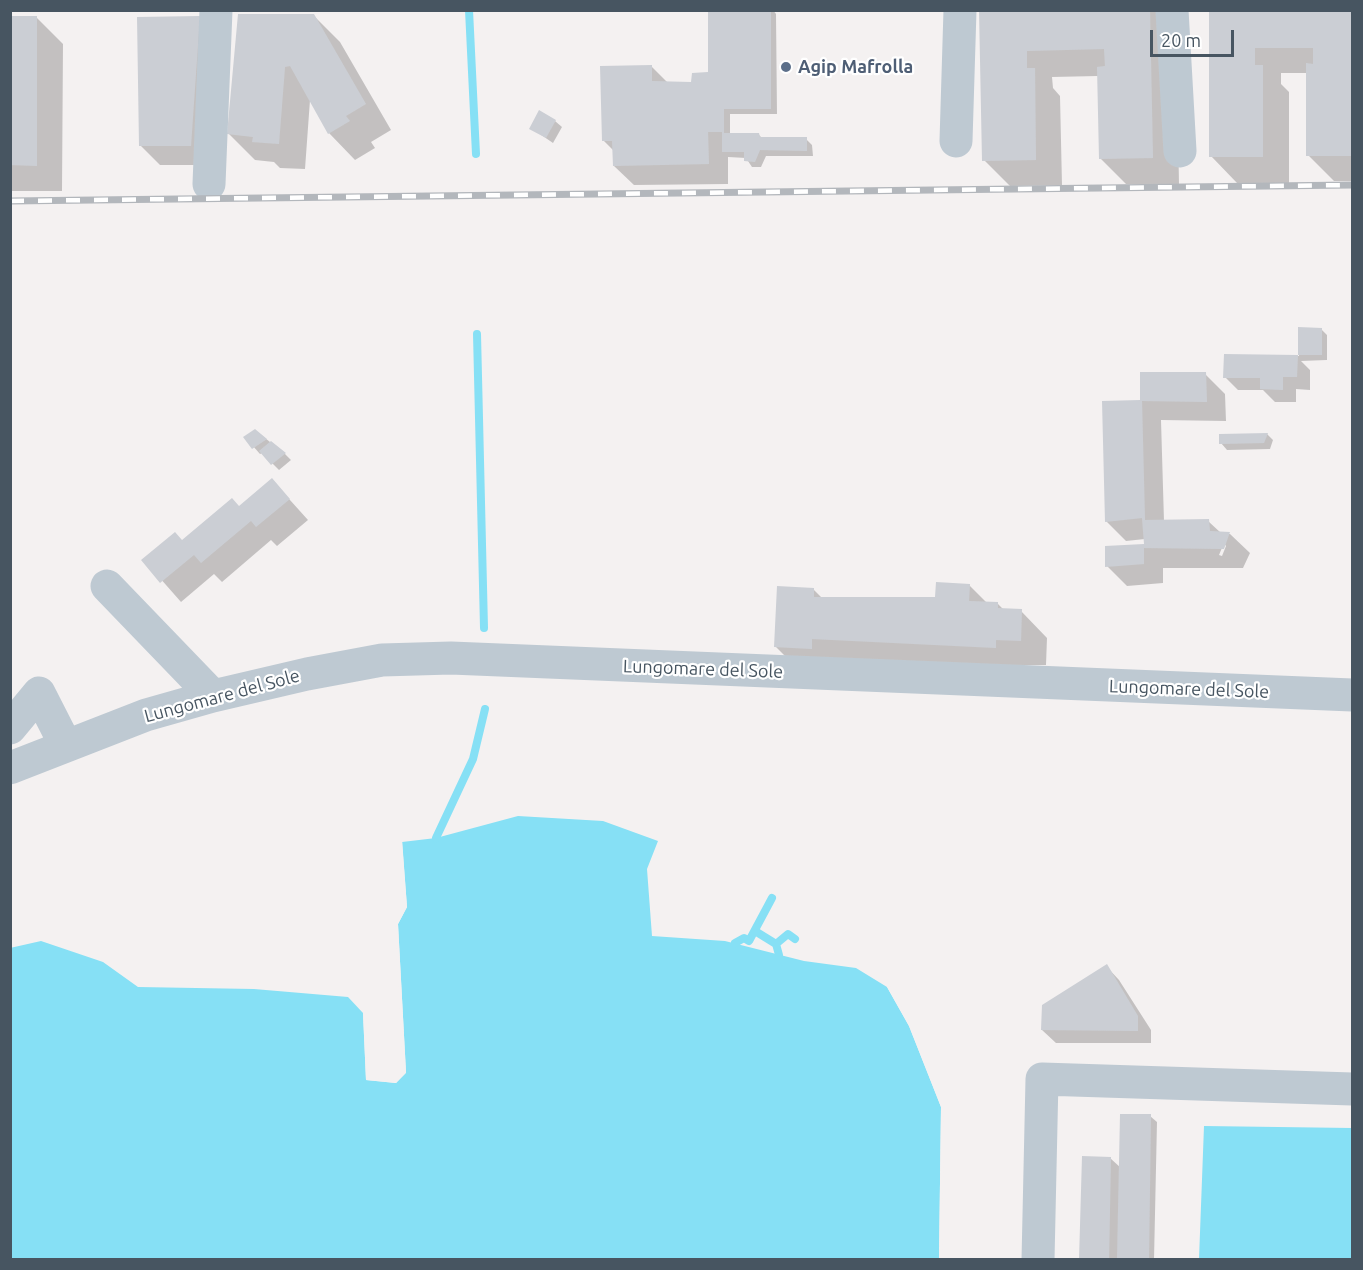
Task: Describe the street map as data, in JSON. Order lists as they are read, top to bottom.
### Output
{
  "streets": {
    "street": ["Lungomare del Sole"]
  },
  "places": ["Agip Mafrolla"],
  "scale_bar": "20 m"
}
